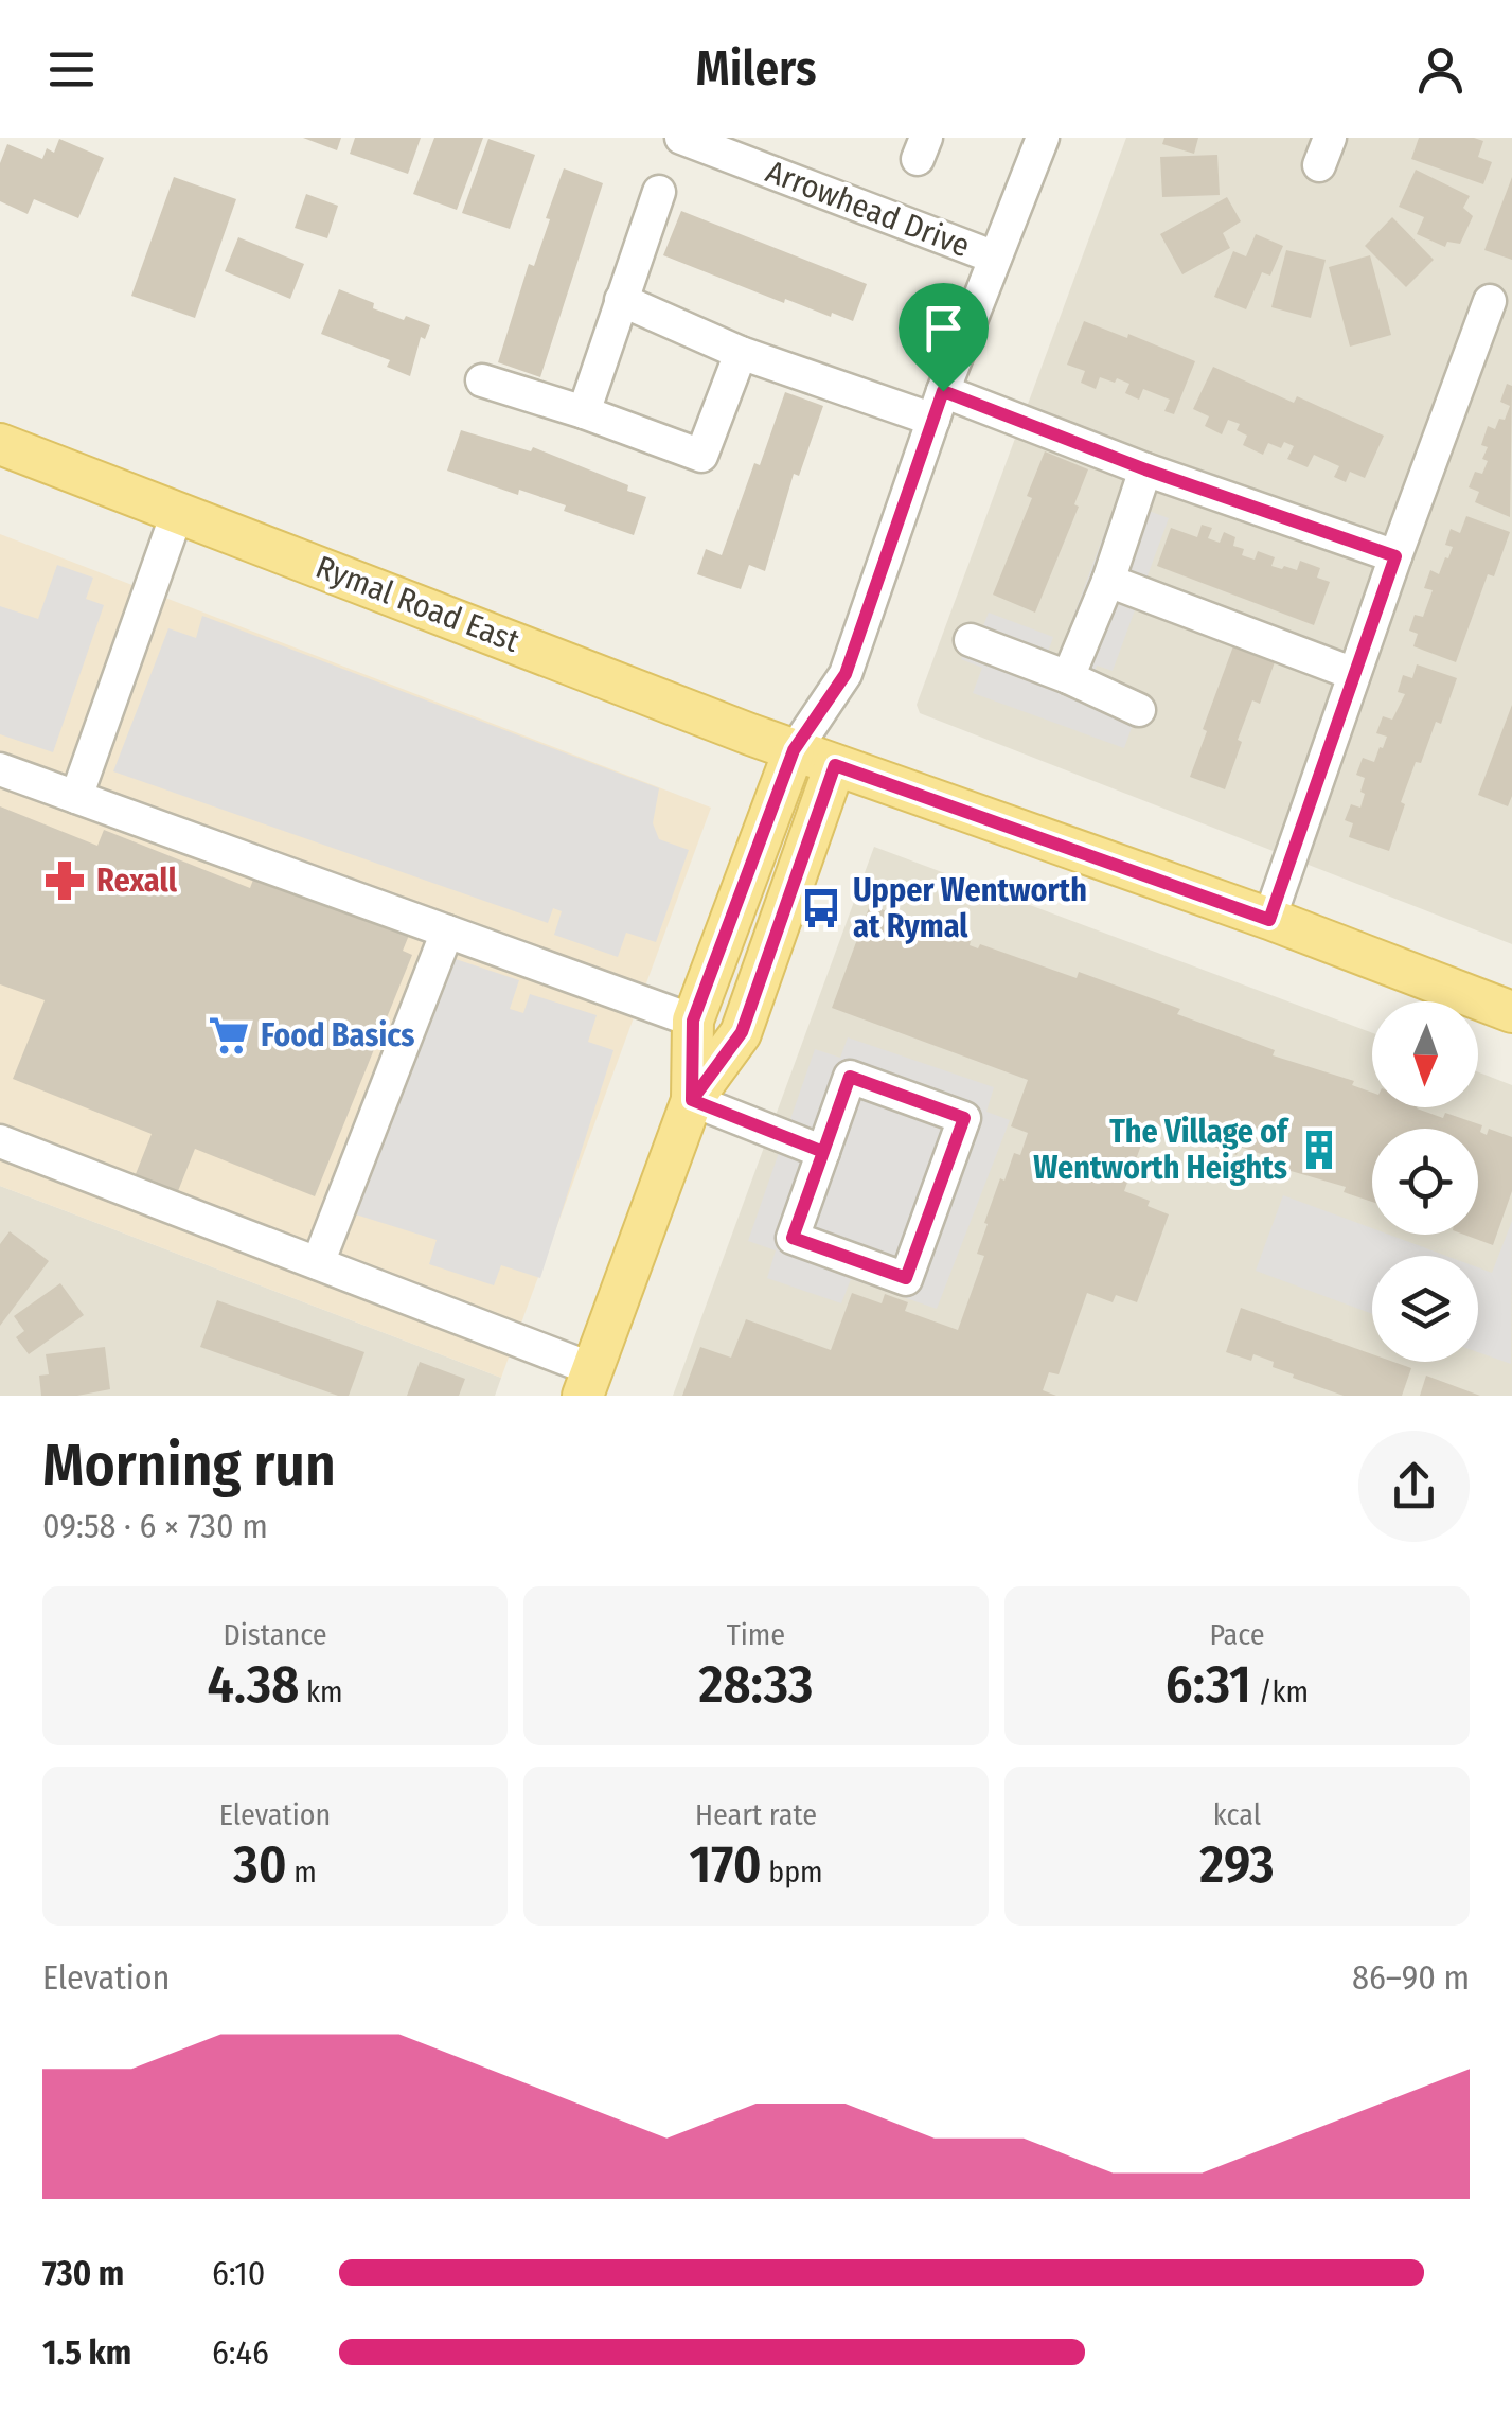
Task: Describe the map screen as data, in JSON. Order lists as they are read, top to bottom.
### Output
{
  "streets": {
    "main road": ["Rymal Road East"],
    "street": ["Arrowhead Drive"]
  },
  "places": {
    "pharmacy": ["Rexall"],
    "bus stop": ["Upper Wentworth at Rymal"],
    "supermarket": ["Food Basics"],
    "building": ["The Village of Wentworth Heights"]
  },
  "north": "bottom",
  "page": {
    "header": "Milers",
    "heading": ["Morning run", "09:58 · 6 × 730 m"],
    "stats": [
      ["Distance", "4.38 km"],
      ["Time", "28:33"],
      ["Pace", "6:31 /km"],
      ["Elevation", "30 m"],
      ["Heart rate", "170 bpm"],
      ["kcal", "293"]
    ],
    "chart": ["Elevation", "86–90 m"],
    "list": [
      {
        "name": "730 m",
        "note": "6:10"
      },
      {
        "name": "1.5 km",
        "note": "6:46"
      }
    ]
  }
}
